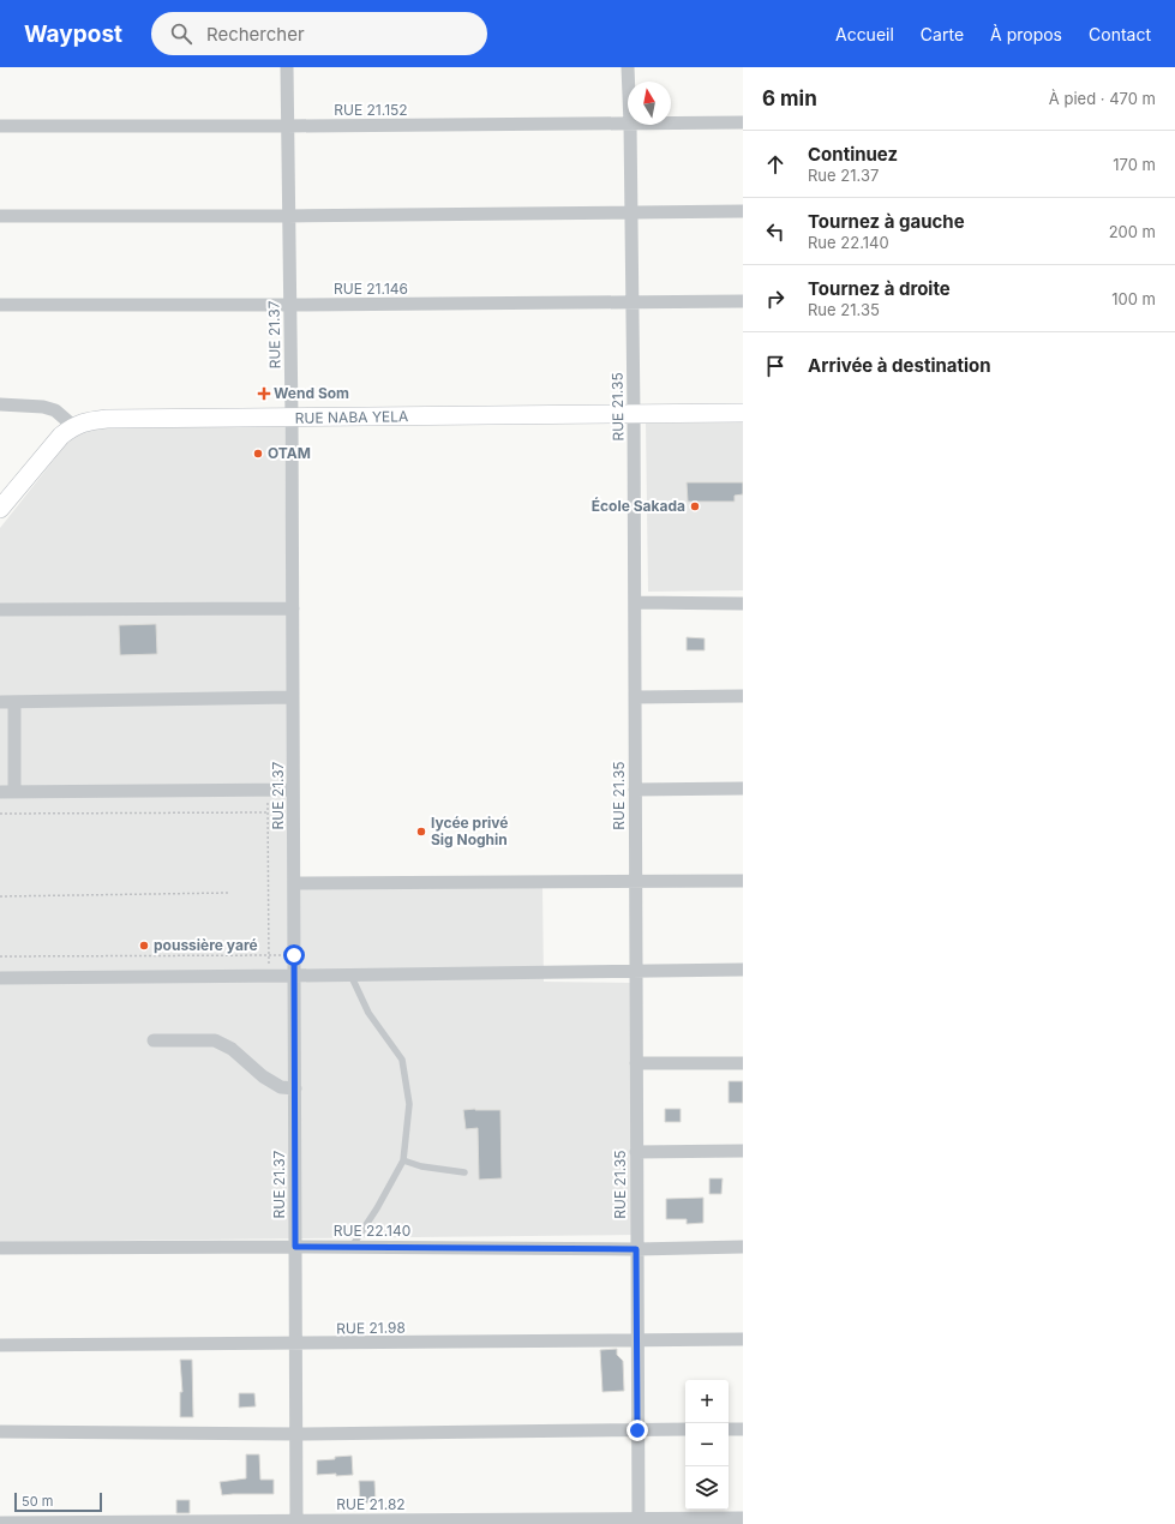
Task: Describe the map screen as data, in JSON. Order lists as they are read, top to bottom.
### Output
{
  "streets": {
    "street": [
      "RUE 21.152",
      "RUE 21.146",
      "RUE 21.37",
      "RUE 21.35",
      "RUE NABA YELA",
      "RUE 22.140",
      "RUE 21.98",
      "RUE 21.82"
    ]
  },
  "crossings": [
    ["RUE 21.152", "RUE 21.37"],
    ["RUE 21.146", "RUE 21.37"],
    ["RUE 21.146", "RUE 21.35"],
    ["RUE 21.37", "RUE NABA YELA"],
    ["RUE 21.37", "RUE 22.140"],
    ["RUE 21.37", "RUE 21.98"],
    ["RUE 21.37", "RUE 21.82"],
    ["RUE 21.35", "RUE NABA YELA"],
    ["RUE 21.35", "RUE 22.140"],
    ["RUE 21.35", "RUE 21.98"],
    ["RUE 21.35", "RUE 21.82"]
  ],
  "places": {
    "health": ["Wend Som"],
    "other": [
      "OTAM",
      "École Sakada",
      "lycée privé Sig Noghin",
      "poussière yaré"
    ]
  },
  "scale_bar": "50 m",
  "north": "top",
  "page": {
    "header": "Waypost",
    "search": "Rechercher",
    "nav": [
      "Accueil",
      "Carte",
      "À propos",
      "Contact"
    ],
    "heading": ["6 min", "À pied · 470 m"],
    "list": [
      ["Continuez", "Rue 21.37", "170 m"],
      ["Tournez à gauche", "Rue 22.140", "200 m"],
      ["Tournez à droite", "Rue 21.35", "100 m"],
      "Arrivée à destination"
    ],
    "map_buttons": ["+", "−"],
    "scale": "50 m"
  }
}
